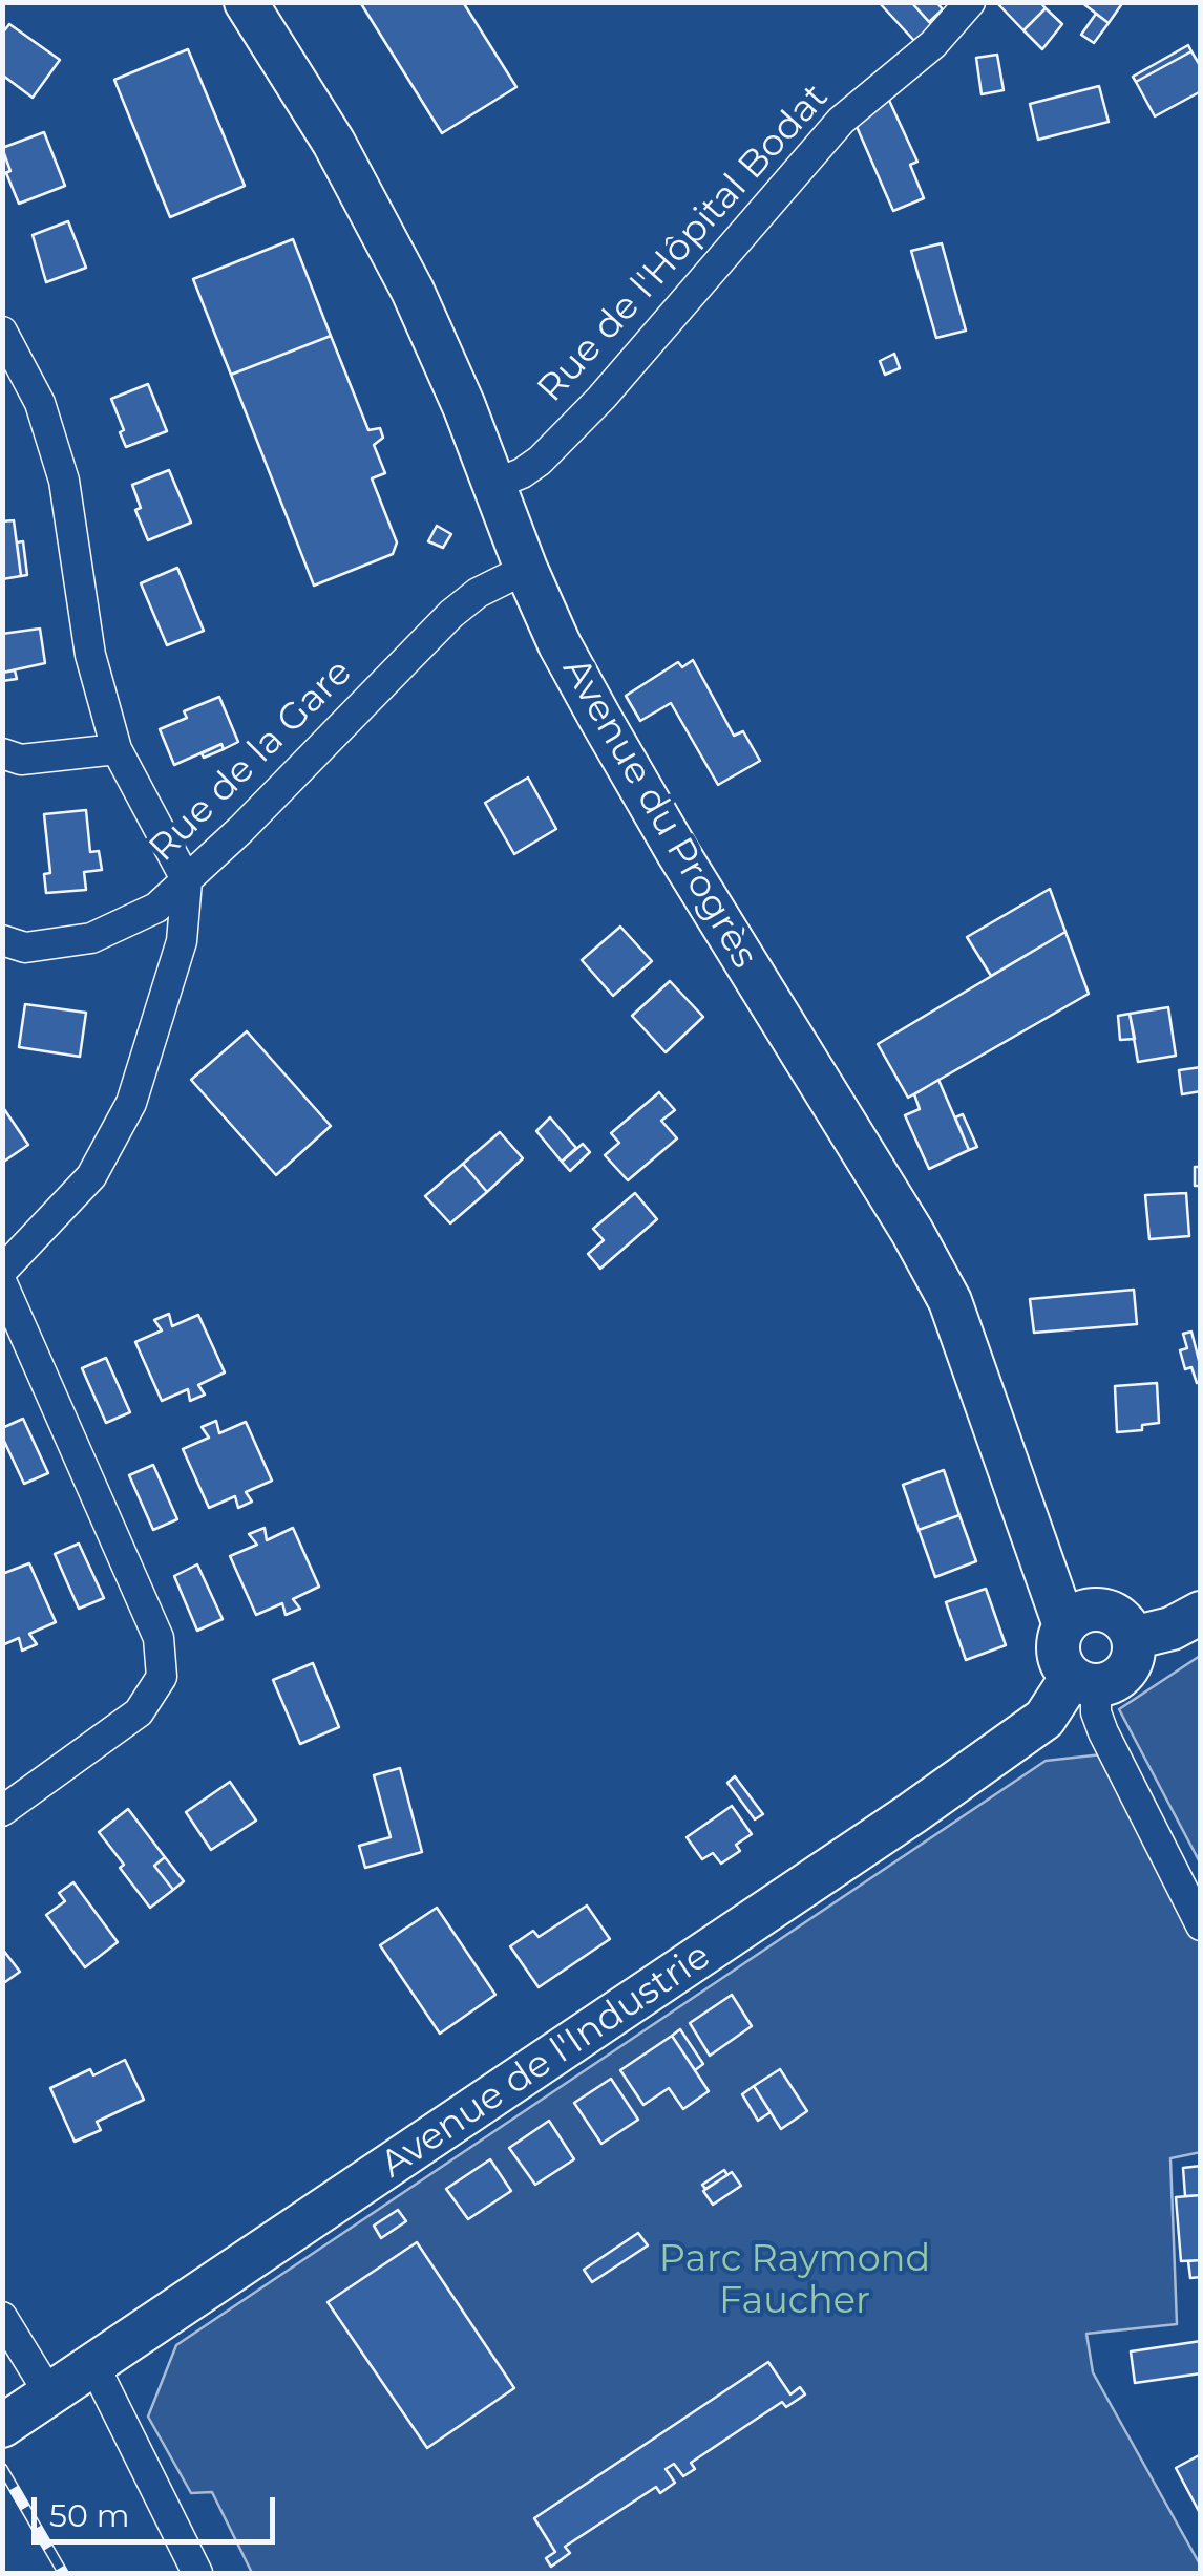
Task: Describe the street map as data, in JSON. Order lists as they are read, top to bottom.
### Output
{
  "streets": {
    "street": [
      "Rue de l'Hôpital Bodat",
      "Rue de la Gare",
      "Avenue du Progrès",
      "Avenue de l'Industrie"
    ]
  },
  "crossings": [
    ["Rue de l'Hôpital Bodat", "Avenue du Progrès"],
    ["Rue de la Gare", "Avenue du Progrès"],
    ["Avenue du Progrès", "Avenue de l'Industrie"]
  ],
  "parks": ["Parc Raymond Faucher"],
  "scale_bar": "50 m"
}
